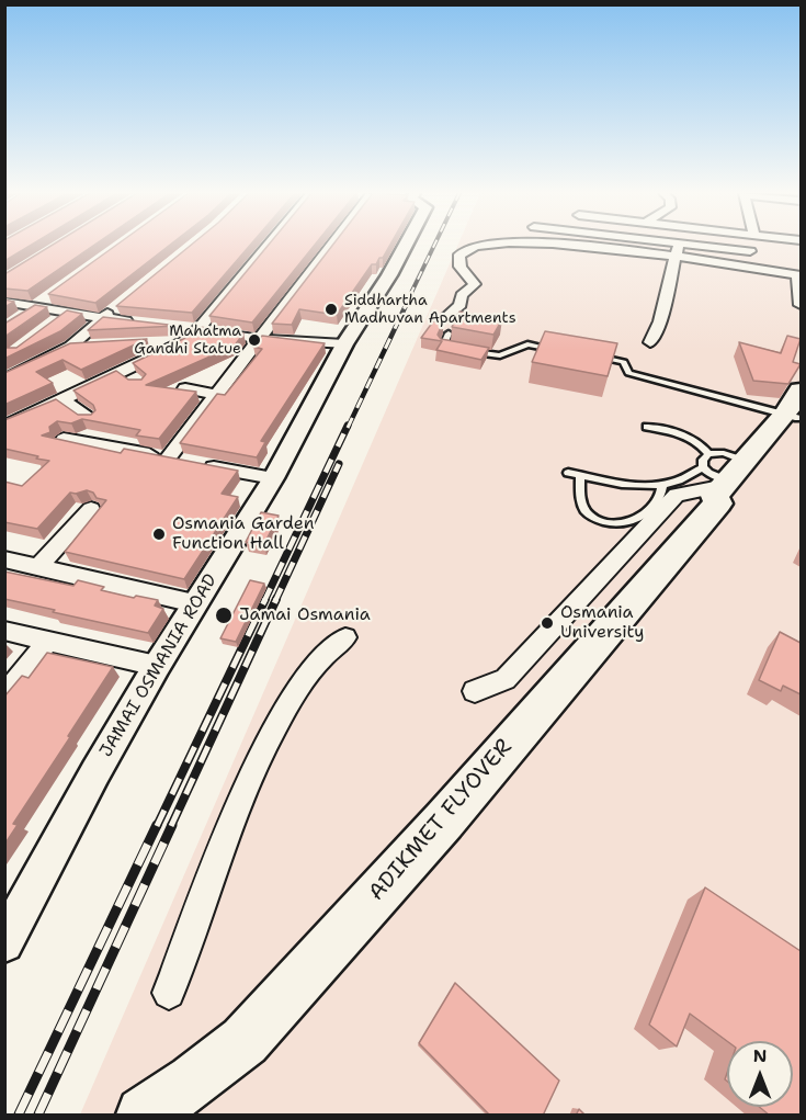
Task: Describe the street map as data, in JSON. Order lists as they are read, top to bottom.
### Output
{
  "streets": {
    "main road": ["ADIKMET FLYOVER"],
    "street": ["JAMAI OSMANIA ROAD"]
  },
  "places": [
    "Siddhartha Madhuvan Apartments",
    "Mahatma Gandhi Statue",
    "Osmania Garden Function Hall",
    "Jamai Osmania",
    "Osmania University"
  ],
  "north": "top"
}
